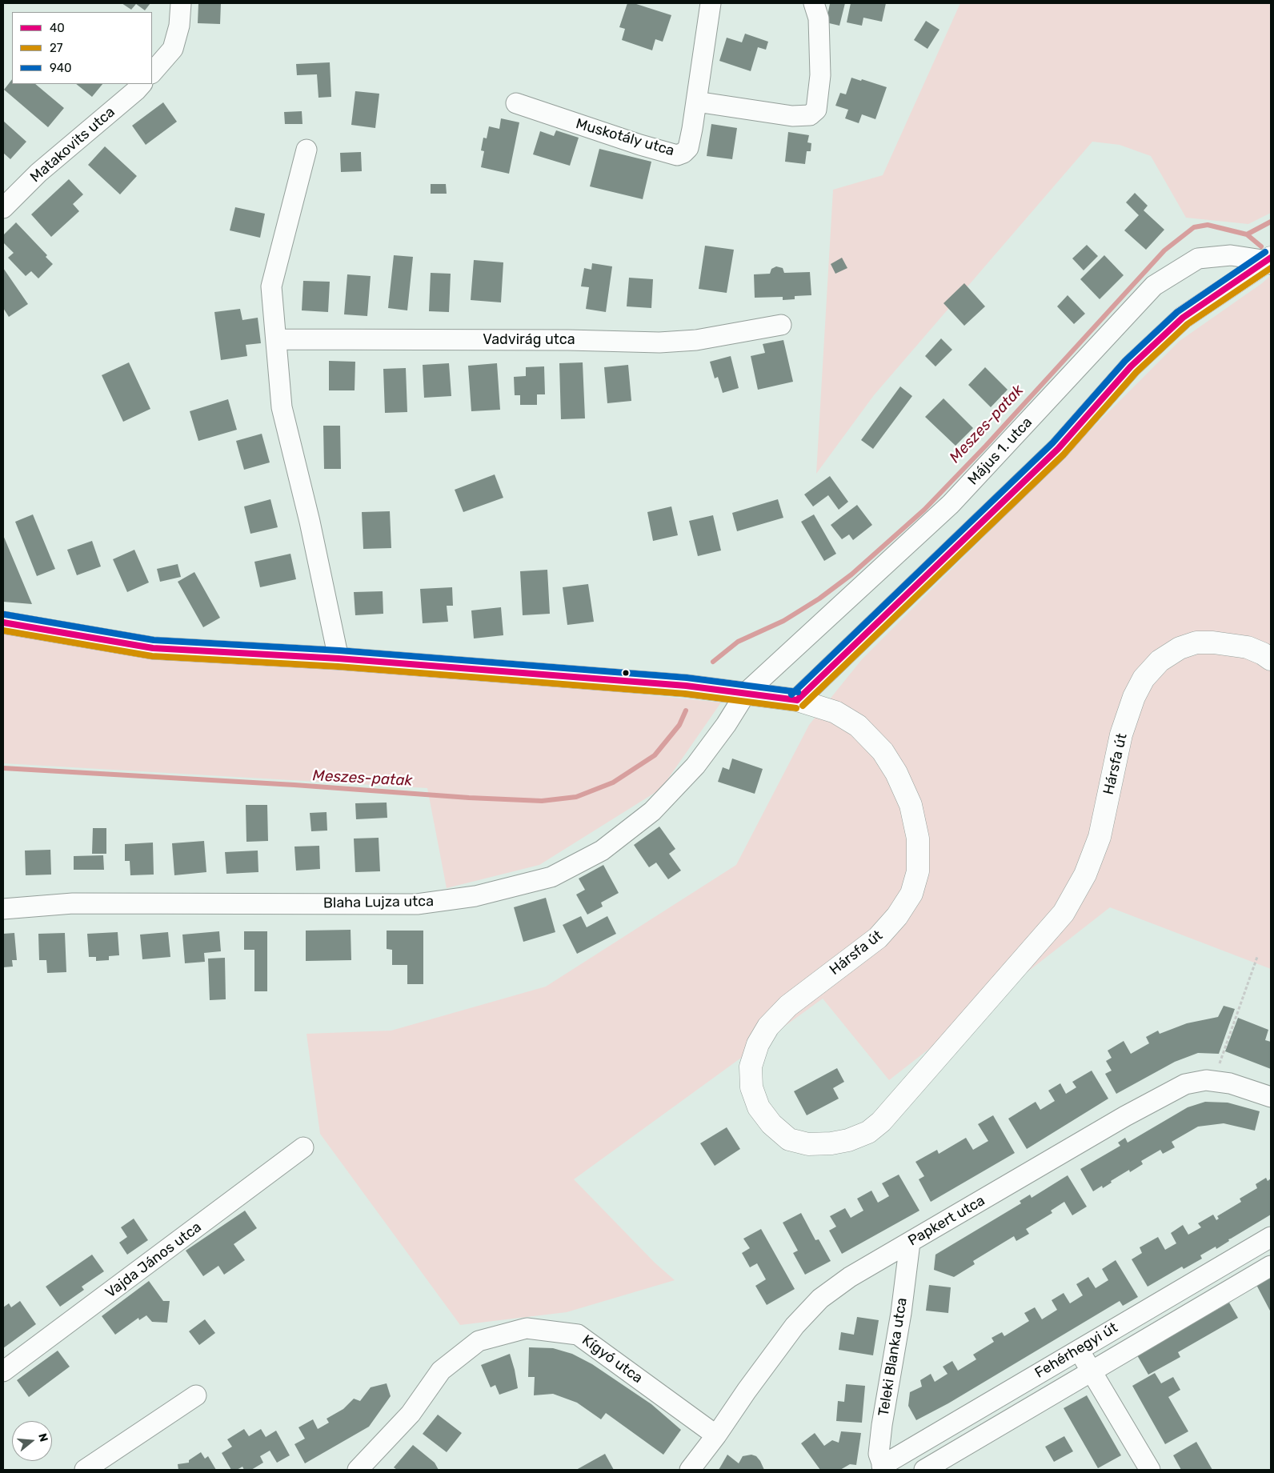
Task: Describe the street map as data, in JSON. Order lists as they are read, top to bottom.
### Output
{
  "streets": {
    "street": [
      "Muskotály utca",
      "Matakovits utca",
      "Vadvirág utca",
      "Május 1. utca",
      "Hársfa út",
      "Blaha Lujza utca",
      "Papkert utca",
      "Vajda János utca",
      "Fehérhegyi út",
      "Teleki Blanka utca",
      "Kígyó utca"
    ]
  },
  "crossings": [
    ["Május 1. utca", "Hársfa út"],
    ["Május 1. utca", "Blaha Lujza utca"],
    ["Hársfa út", "Blaha Lujza utca"],
    ["Papkert utca", "Teleki Blanka utca"],
    ["Papkert utca", "Kígyó utca"],
    ["Fehérhegyi út", "Teleki Blanka utca"]
  ],
  "water": ["Meszes-patak"],
  "lines": ["transit line 940", "transit line 40", "transit line 27"],
  "legend": ["40", "27", "940"],
  "north": "right"
}
